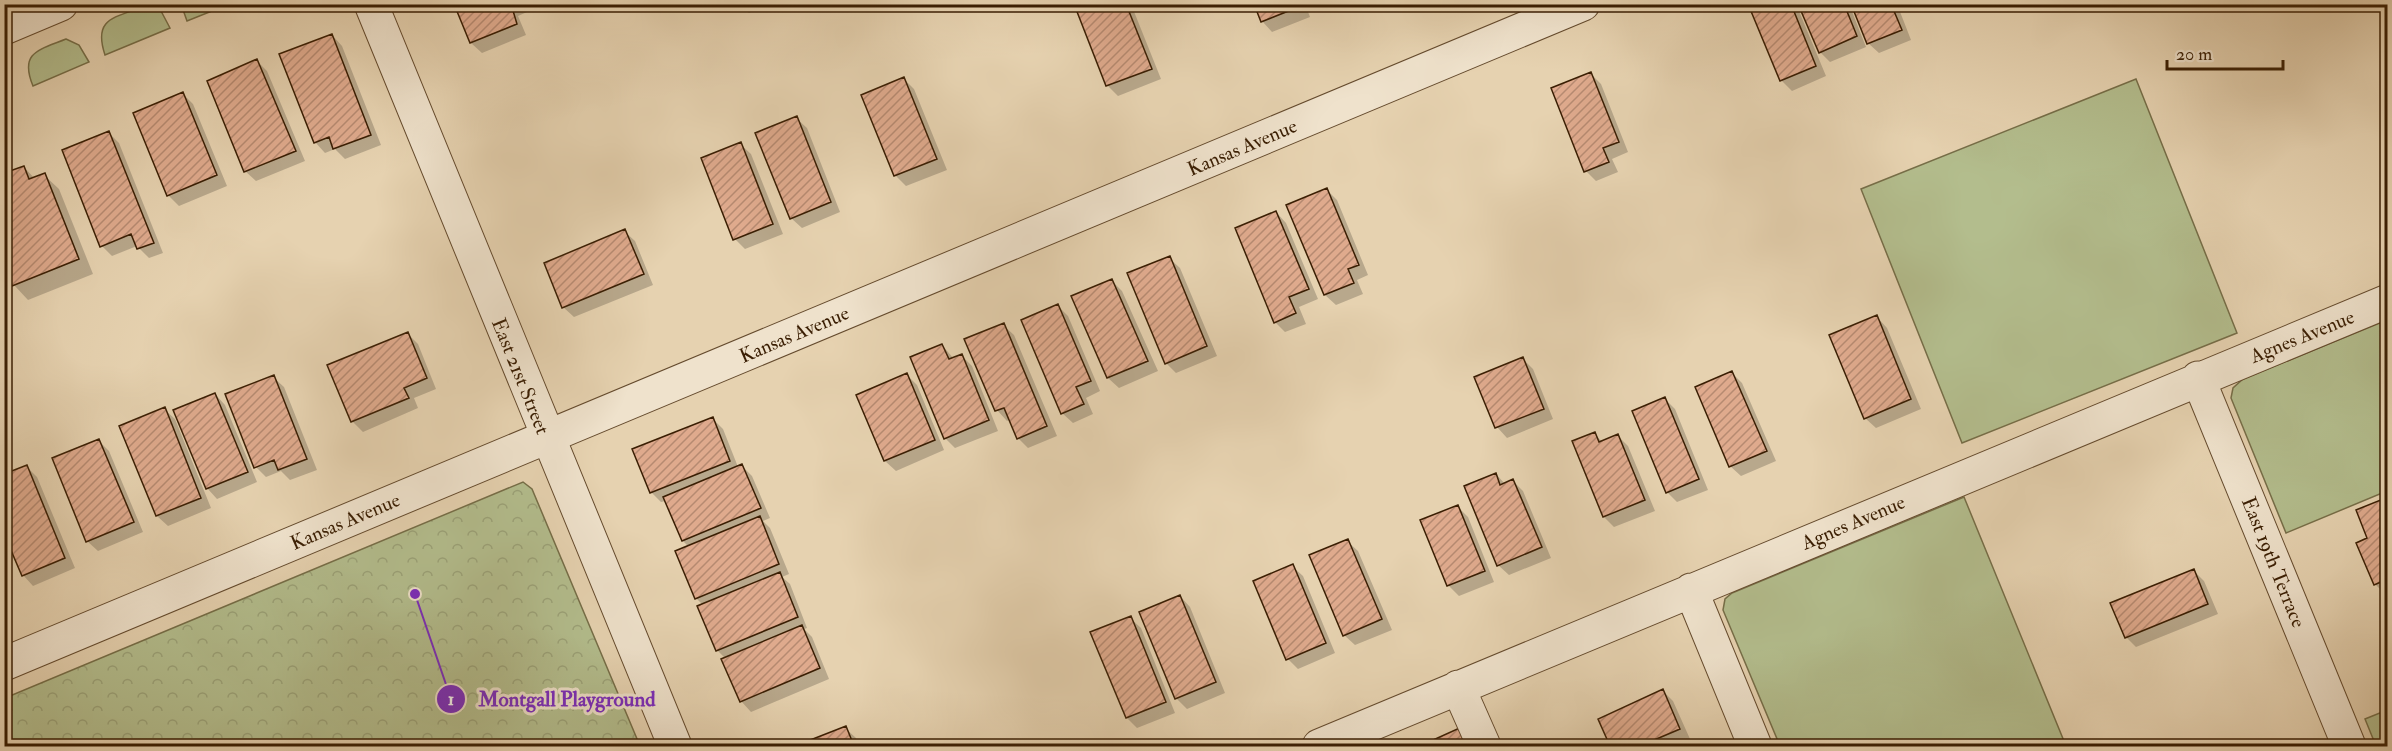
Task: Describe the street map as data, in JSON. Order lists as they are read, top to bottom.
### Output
{
  "streets": {
    "street": [
      "Kansas Avenue",
      "Agnes Avenue",
      "East 21st Street",
      "East 19th Terrace"
    ]
  },
  "crossings": [
    ["Kansas Avenue", "East 21st Street"],
    ["Agnes Avenue", "East 19th Terrace"]
  ],
  "places": ["Montgall Playground"],
  "scale_bar": "20 m"
}
